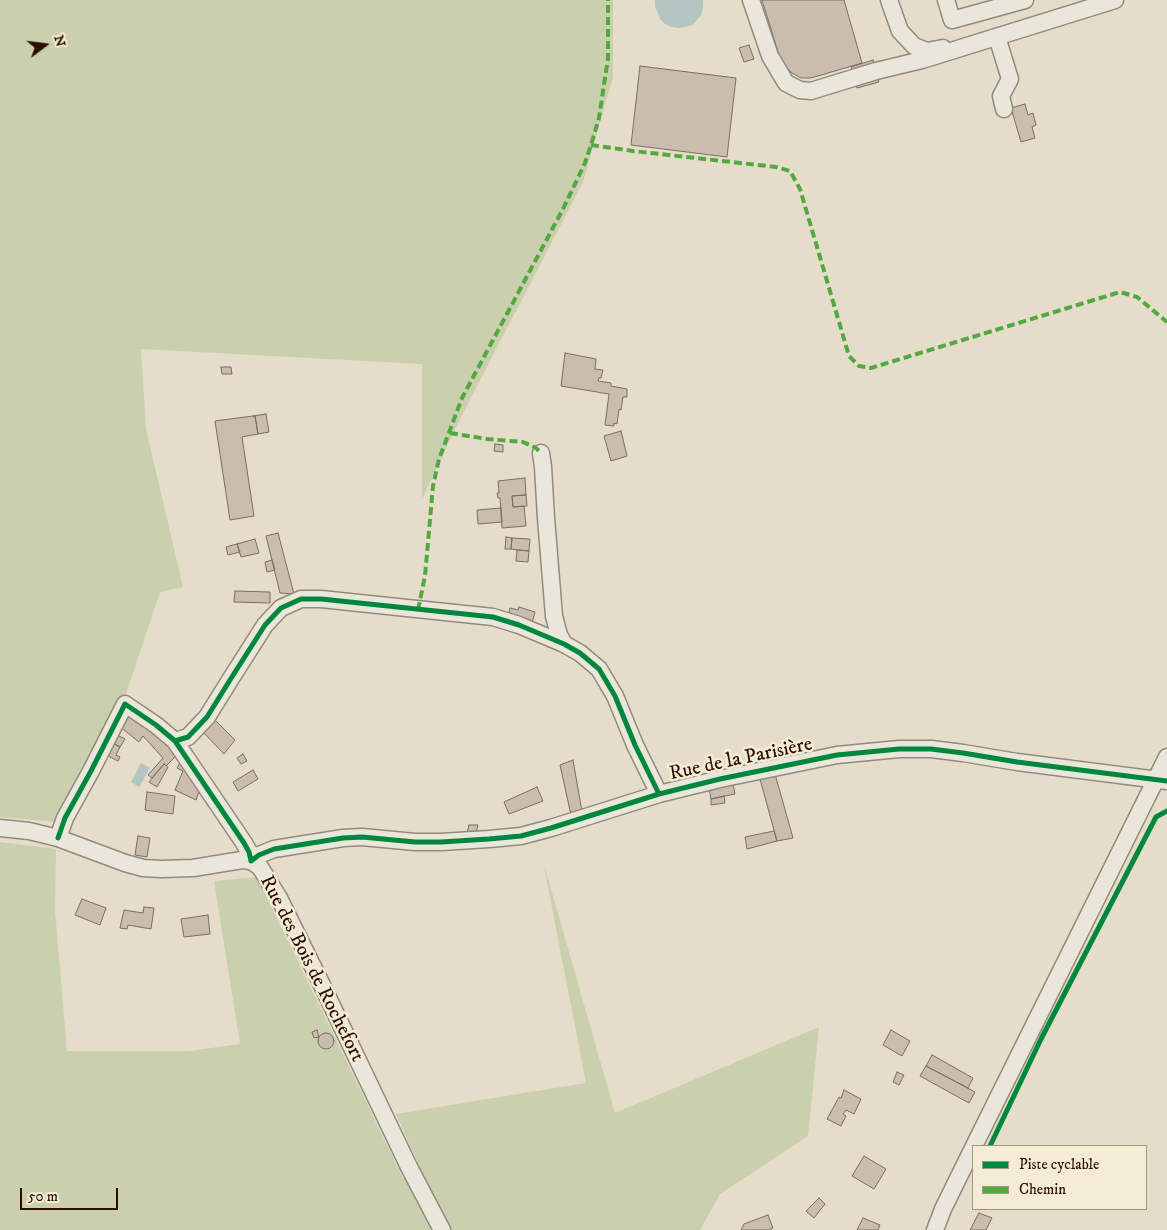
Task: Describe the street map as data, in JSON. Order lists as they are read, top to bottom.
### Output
{
  "streets": {
    "street": ["Rue de la Parisière", "Rue des Bois de Rochefort"]
  },
  "crossings": [
    ["Rue de la Parisière", "Rue des Bois de Rochefort"]
  ],
  "legend": ["Piste cyclable", "Chemin"],
  "scale_bar": "50 m",
  "north": "right"
}
